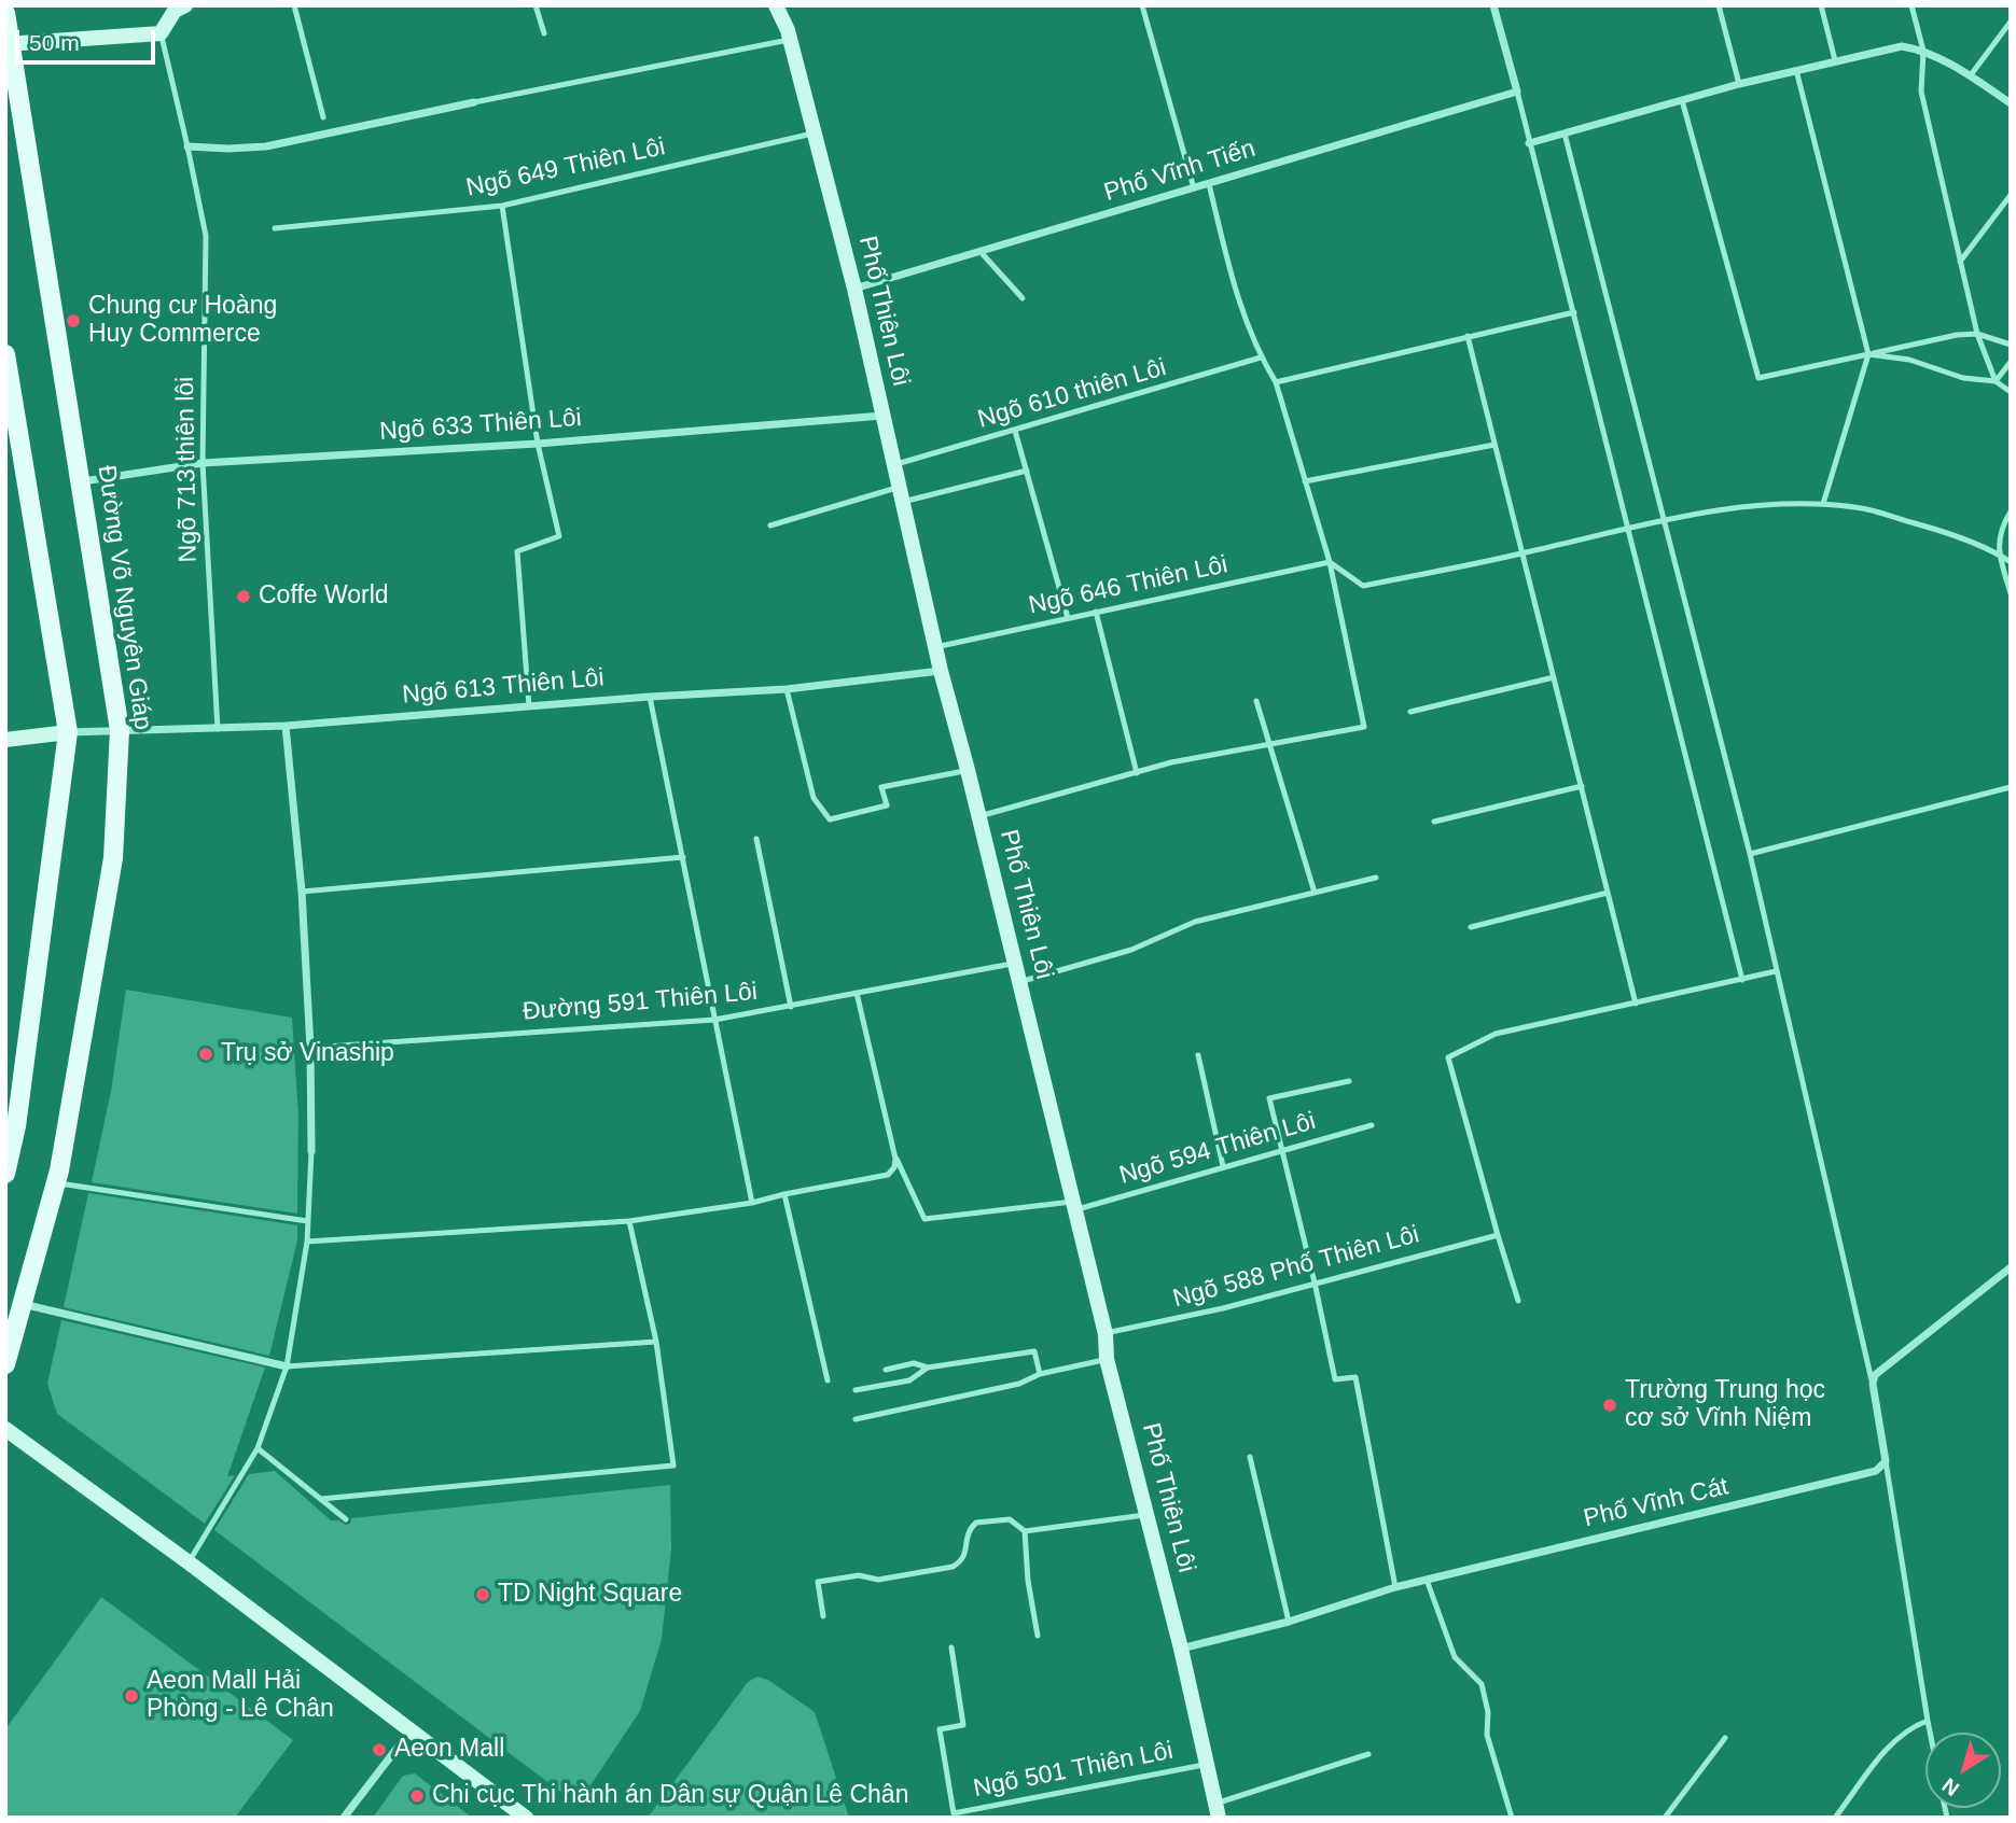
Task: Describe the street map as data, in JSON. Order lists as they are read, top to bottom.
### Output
{
  "streets": {
    "main road": ["Phố Thiên Lôi", "Đường Võ Nguyên Giáp"],
    "street": [
      "Phố Vĩnh Tiến",
      "Ngõ 633 Thiên Lôi",
      "Ngõ 613 Thiên Lôi",
      "Phố Vĩnh Cát"
    ],
    "lane": [
      "Ngõ 649 Thiên Lôi",
      "Ngõ 610 thiên Lôi",
      "Ngõ 713 thiên lôi",
      "Ngõ 646 Thiên Lôi",
      "Đường 591 Thiên Lôi",
      "Ngõ 594 Thiên Lôi",
      "Ngõ 588 Phố Thiên Lôi",
      "Ngõ 501 Thiên Lôi"
    ]
  },
  "crossings": [
    ["Ngõ 649 Thiên Lôi", "Phố Thiên Lôi"],
    ["Phố Vĩnh Tiến", "Phố Thiên Lôi"],
    ["Phố Thiên Lôi", "Ngõ 610 thiên Lôi"],
    ["Phố Thiên Lôi", "Ngõ 633 Thiên Lôi"],
    ["Phố Thiên Lôi", "Ngõ 646 Thiên Lôi"],
    ["Phố Thiên Lôi", "Ngõ 613 Thiên Lôi"],
    ["Phố Thiên Lôi", "Đường 591 Thiên Lôi"],
    ["Phố Thiên Lôi", "Ngõ 594 Thiên Lôi"],
    ["Phố Thiên Lôi", "Ngõ 588 Phố Thiên Lôi"],
    ["Phố Thiên Lôi", "Phố Vĩnh Cát"],
    ["Phố Thiên Lôi", "Ngõ 501 Thiên Lôi"],
    ["Ngõ 633 Thiên Lôi", "Ngõ 713 thiên lôi"],
    ["Ngõ 633 Thiên Lôi", "Đường Võ Nguyên Giáp"],
    ["Ngõ 713 thiên lôi", "Ngõ 613 Thiên Lôi"],
    ["Đường Võ Nguyên Giáp", "Ngõ 613 Thiên Lôi"]
  ],
  "places": [
    "Chung cư Hoàng Huy Commerce",
    "Coffe World",
    "Trụ sở Vinaship",
    "Trường Trung học cơ sở Vĩnh Niệm",
    "TD Night Square",
    "Aeon Mall Hải Phòng - Lê Chân",
    "Aeon Mall",
    "Chi cục Thi hành án Dân sự Quận Lê Chân"
  ],
  "scale_bar": "50 m",
  "north": "bottom left"
}
